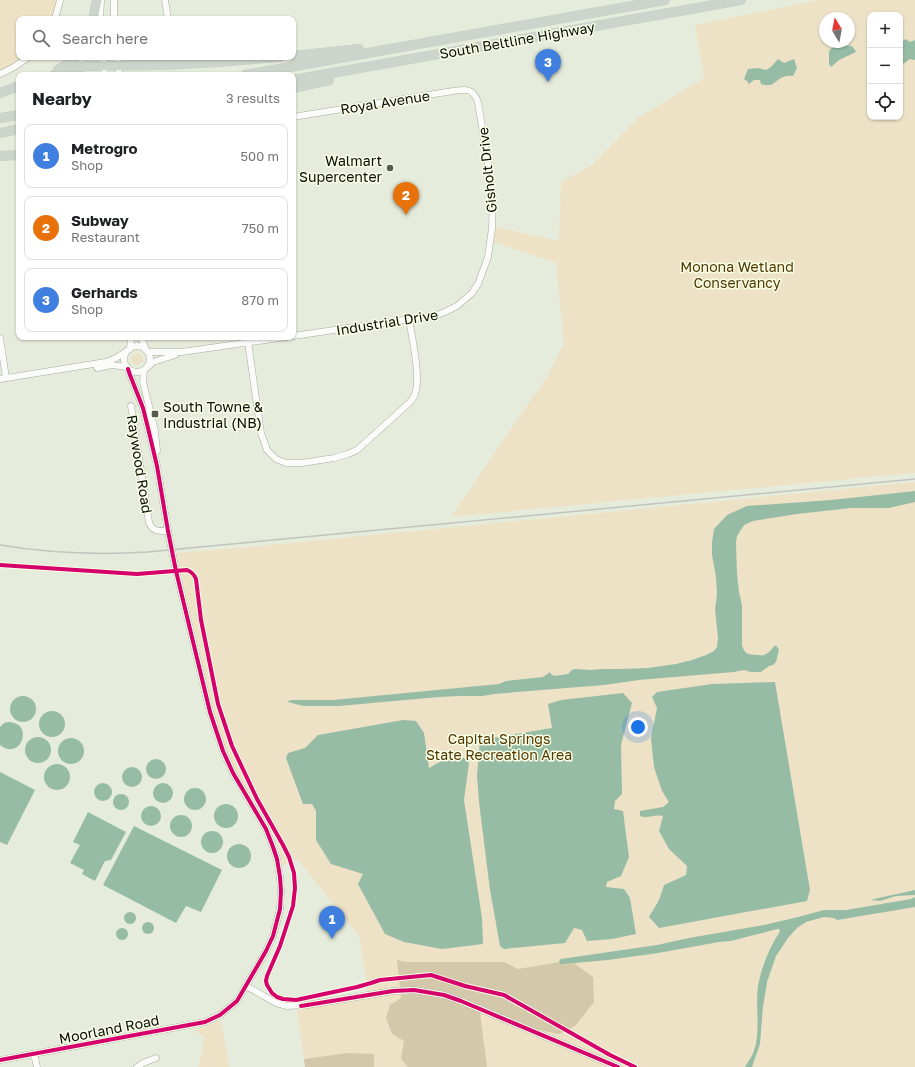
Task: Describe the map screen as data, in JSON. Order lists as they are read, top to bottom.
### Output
{
  "streets": {
    "highway": ["South Beltline Highway"],
    "street": [
      "Royal Avenue",
      "Gisholt Drive",
      "Industrial Drive",
      "Raywood Road",
      "Moorland Road"
    ]
  },
  "crossings": [
    ["Royal Avenue", "Gisholt Drive"],
    ["Gisholt Drive", "Industrial Drive"]
  ],
  "parks": ["Monona Wetland Conservancy", "Capital Springs State Recreation Area"],
  "places": {
    "other": ["Walmart Supercenter"],
    "transit": ["South Towne & Industrial (NB)"]
  },
  "north": "top",
  "page": {
    "map_buttons": ["+", "−"],
    "search": "Search here",
    "pins": ["3", "2", "1"],
    "heading": ["Nearby", "3 results"],
    "list": [
      {
        "mark": "1",
        "name": "Metrogro",
        "note": "Shop",
        "value": "500 m"
      },
      {
        "mark": "2",
        "name": "Subway",
        "note": "Restaurant",
        "value": "750 m"
      },
      {
        "mark": "3",
        "name": "Gerhards",
        "note": "Shop",
        "value": "870 m"
      }
    ]
  }
}
